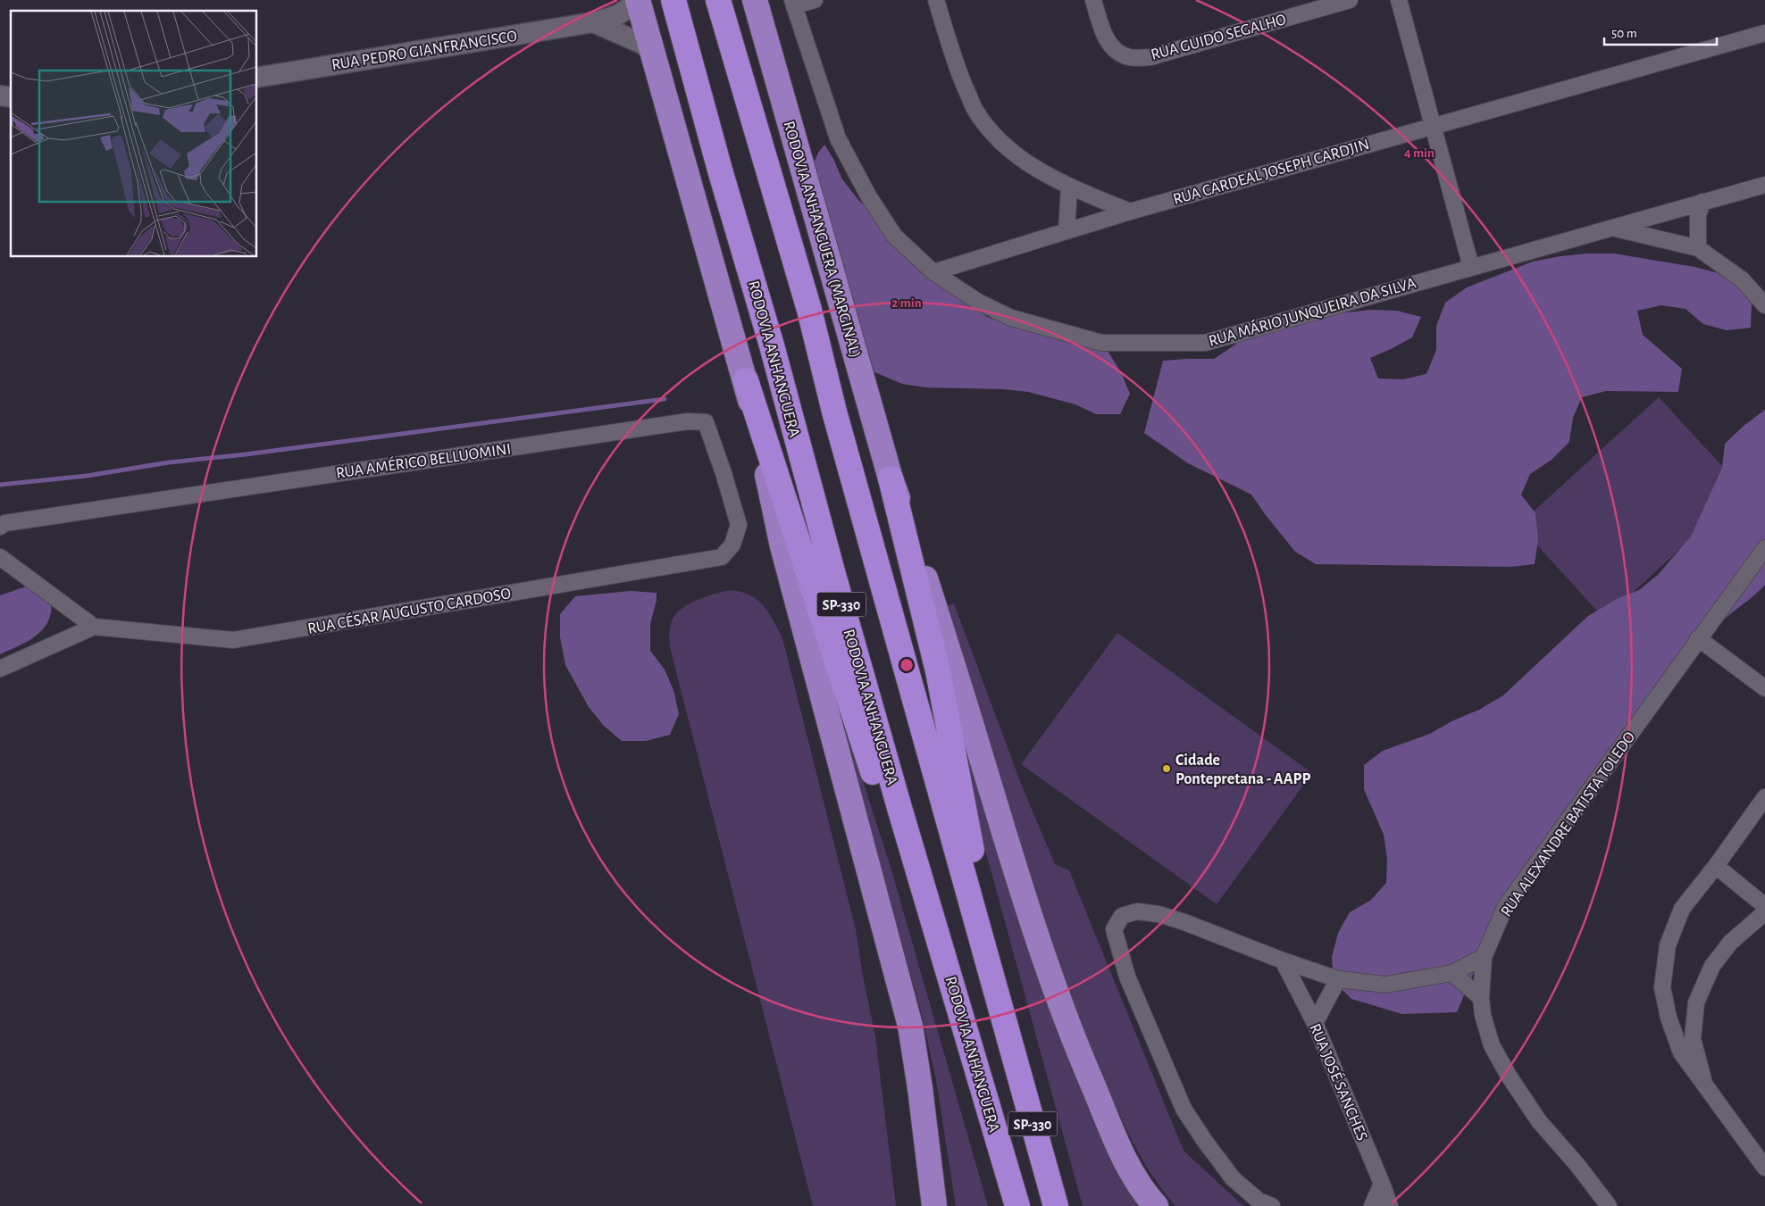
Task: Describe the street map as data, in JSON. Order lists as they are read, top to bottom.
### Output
{
  "streets": {
    "highway": ["RODOVIA ANHANGUERA (MARGINAL)", "RODOVIA ANHANGUERA", "SP-330"],
    "street": [
      "RUA GUIDO SEGALHO",
      "RUA PEDRO GIANFRANCISCO",
      "RUA CARDEAL JOSEPH CARDJIN",
      "RUA MÁRIO JUNQUEIRA DA SILVA",
      "RUA AMÉRICO BELLUOMINI",
      "RUA CÉSAR AUGUSTO CARDOSO",
      "RUA ALEXANDRE BATISTA TOLEDO",
      "RUA JOSÉ SANCHES"
    ]
  },
  "crossings": [
    ["RUA CARDEAL JOSEPH CARDJIN", "RUA MÁRIO JUNQUEIRA DA SILVA"],
    ["RUA AMÉRICO BELLUOMINI", "RUA CÉSAR AUGUSTO CARDOSO"]
  ],
  "places": ["Cidade Pontepretana - AAPP"],
  "scale_bar": "50 m",
  "rings": ["4 min", "2 min"]
}
